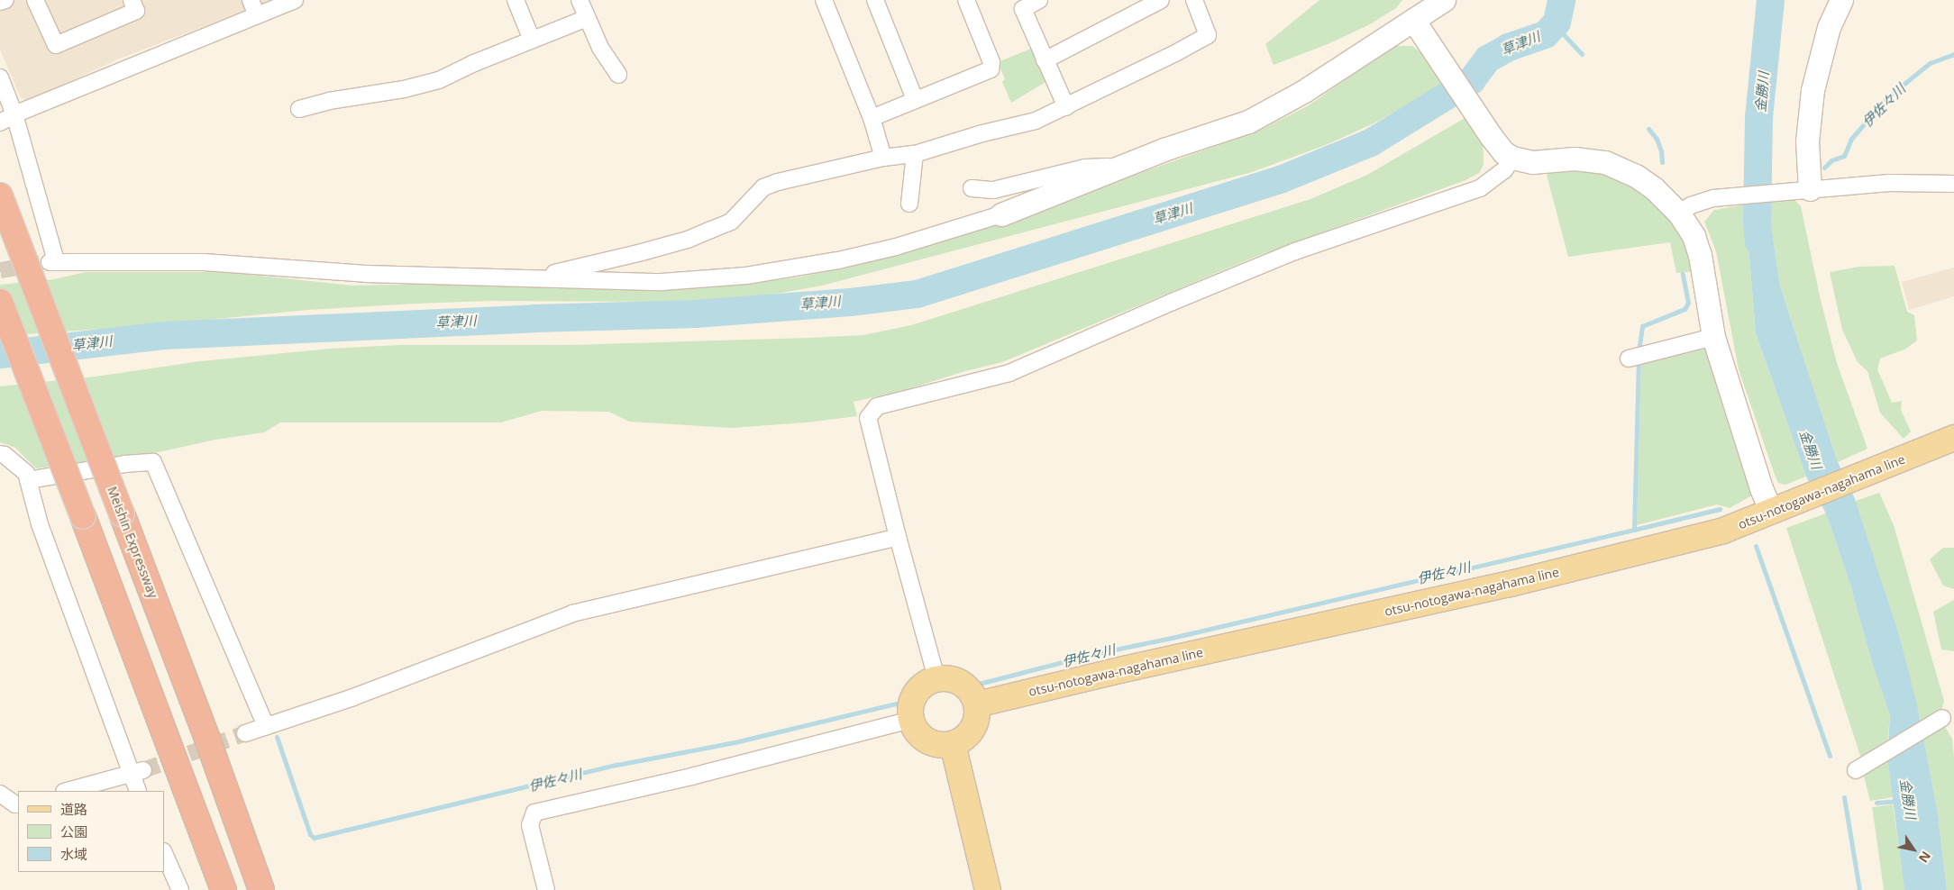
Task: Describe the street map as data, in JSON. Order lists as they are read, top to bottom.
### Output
{
  "streets": {
    "highway": ["Meishin Expressway"],
    "main road": ["otsu-notogawa-nagahama line"]
  },
  "water": ["草津川", "金勝川", "伊佐々川"],
  "legend": ["道路", "公園", "水域"],
  "north": "bottom right"
}
